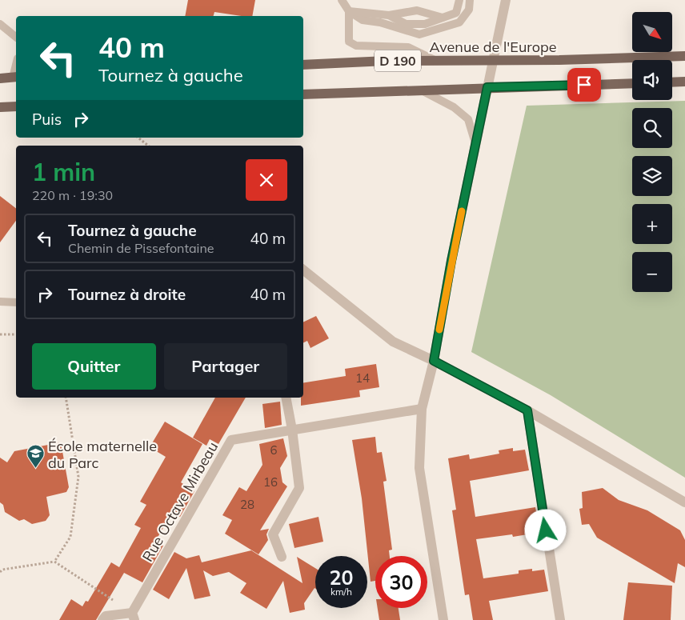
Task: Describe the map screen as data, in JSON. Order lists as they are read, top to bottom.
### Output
{
  "streets": {
    "main road": ["Avenue de l'Europe", "D 190"],
    "street": ["Rue Octave Mirbeau"]
  },
  "places": {
    "school or university": ["École maternelle du Parc"]
  },
  "house_numbers": [
    "14",
    "6",
    "16",
    "28"
  ],
  "north": "bottom right",
  "page": {
    "map_buttons": ["+", "−"],
    "turn": ["40 m", "Tournez à gauche"],
    "then": "Puis",
    "heading": ["1 min", "220 m · 19:30"],
    "list": [
      {
        "name": "Tournez à gauche",
        "note": "Chemin de Pissefontaine",
        "value": "40 m"
      },
      {
        "name": "Tournez à droite",
        "value": "40 m"
      }
    ],
    "buttons": ["Quitter", "Partager"],
    "speed": "20 km/h",
    "limit": "30"
  }
}
